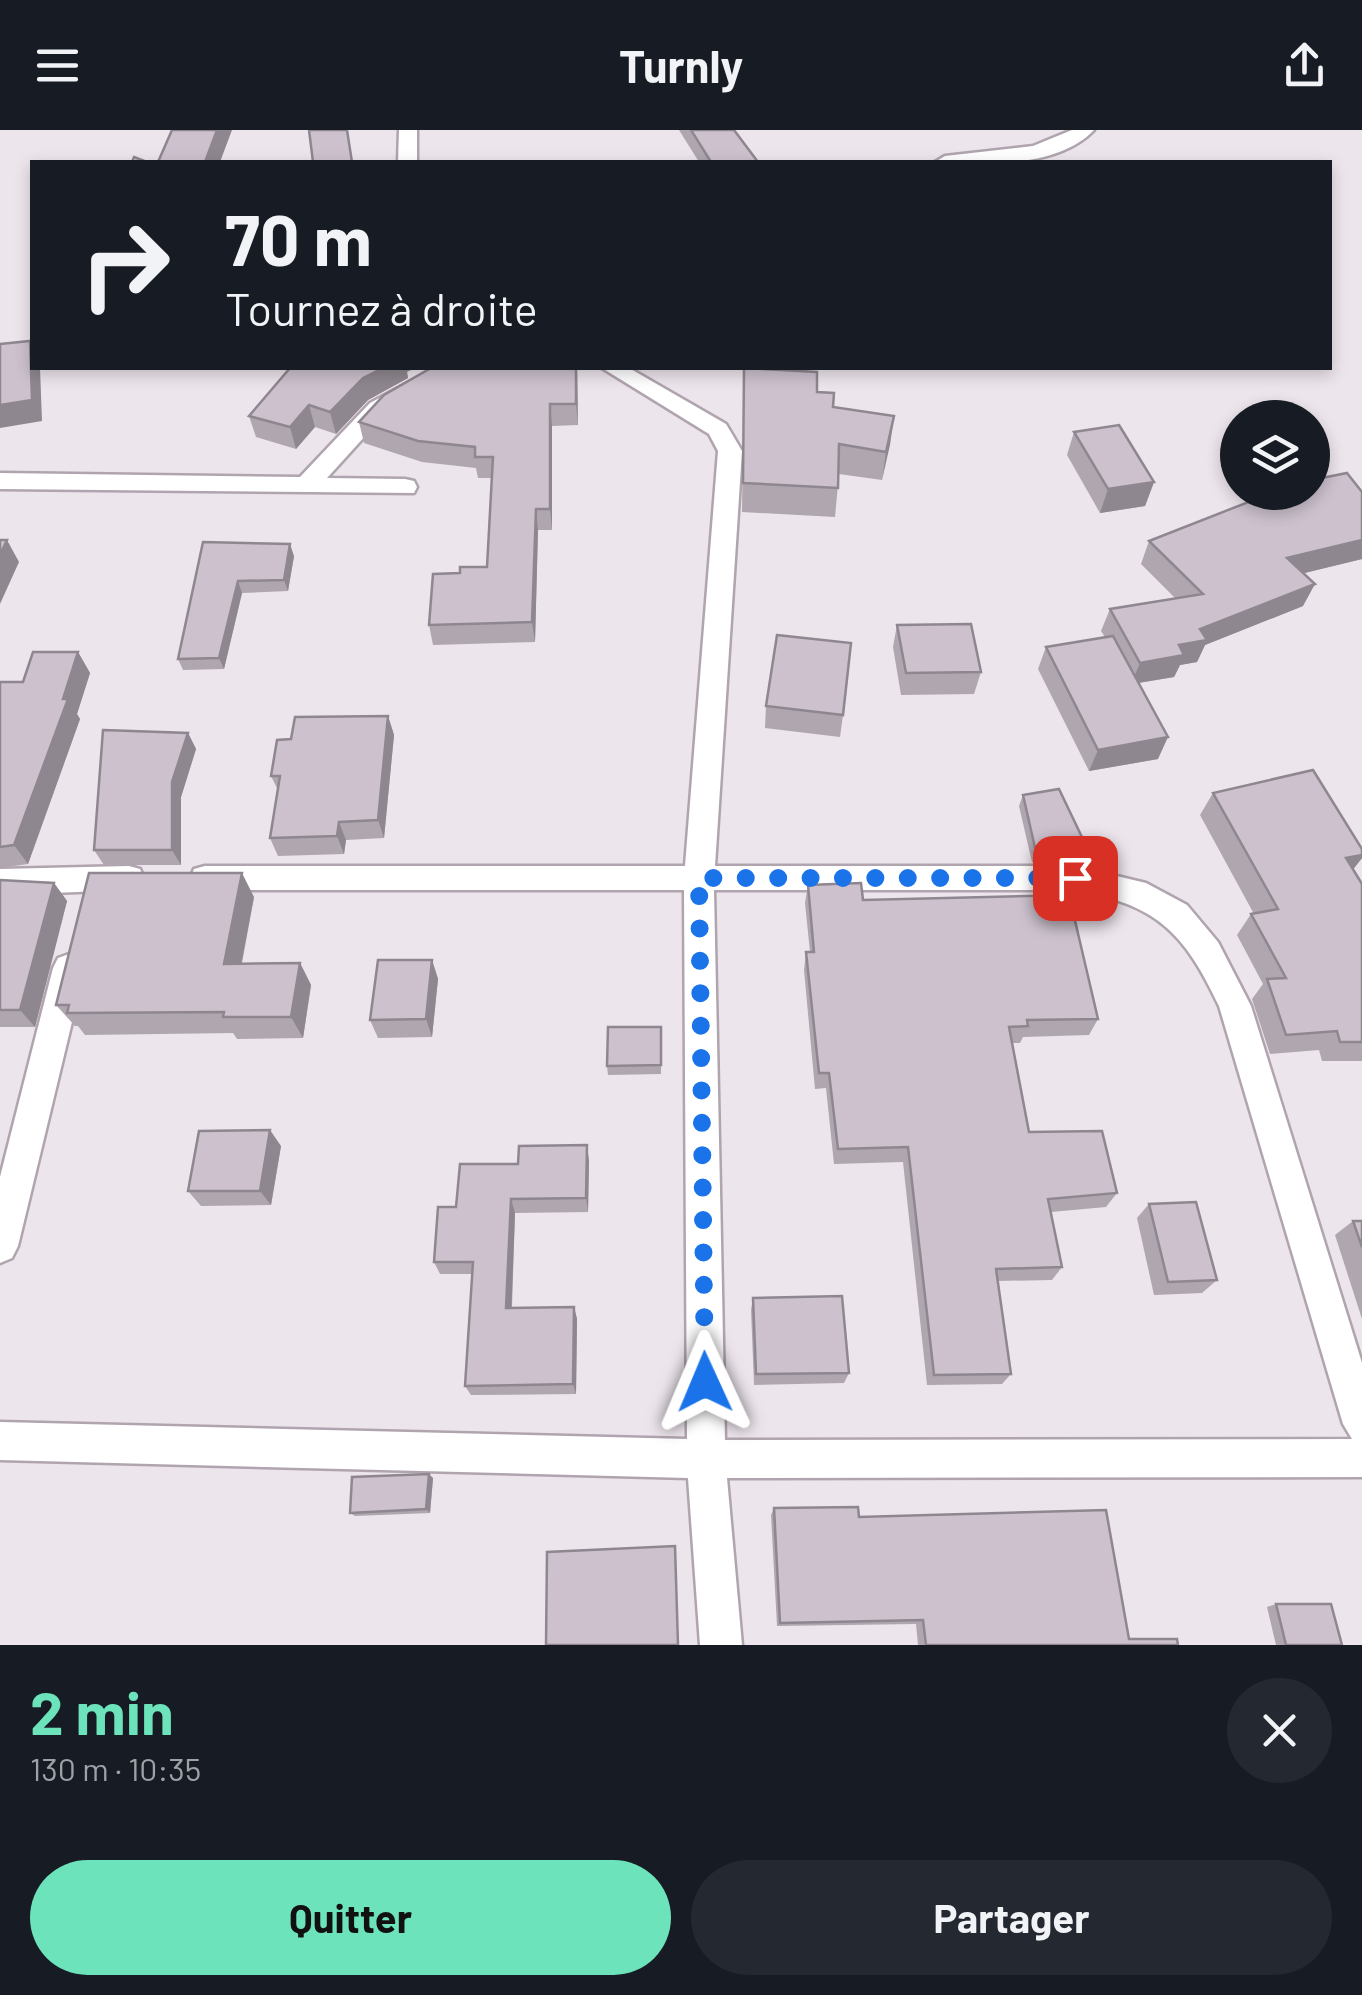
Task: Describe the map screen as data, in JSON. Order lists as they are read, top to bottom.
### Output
{
  "page": {
    "header": "Turnly",
    "turn": ["70 m", "Tournez à droite"],
    "heading": ["2 min", "130 m · 10:35"],
    "buttons": ["Quitter", "Partager"]
  }
}
